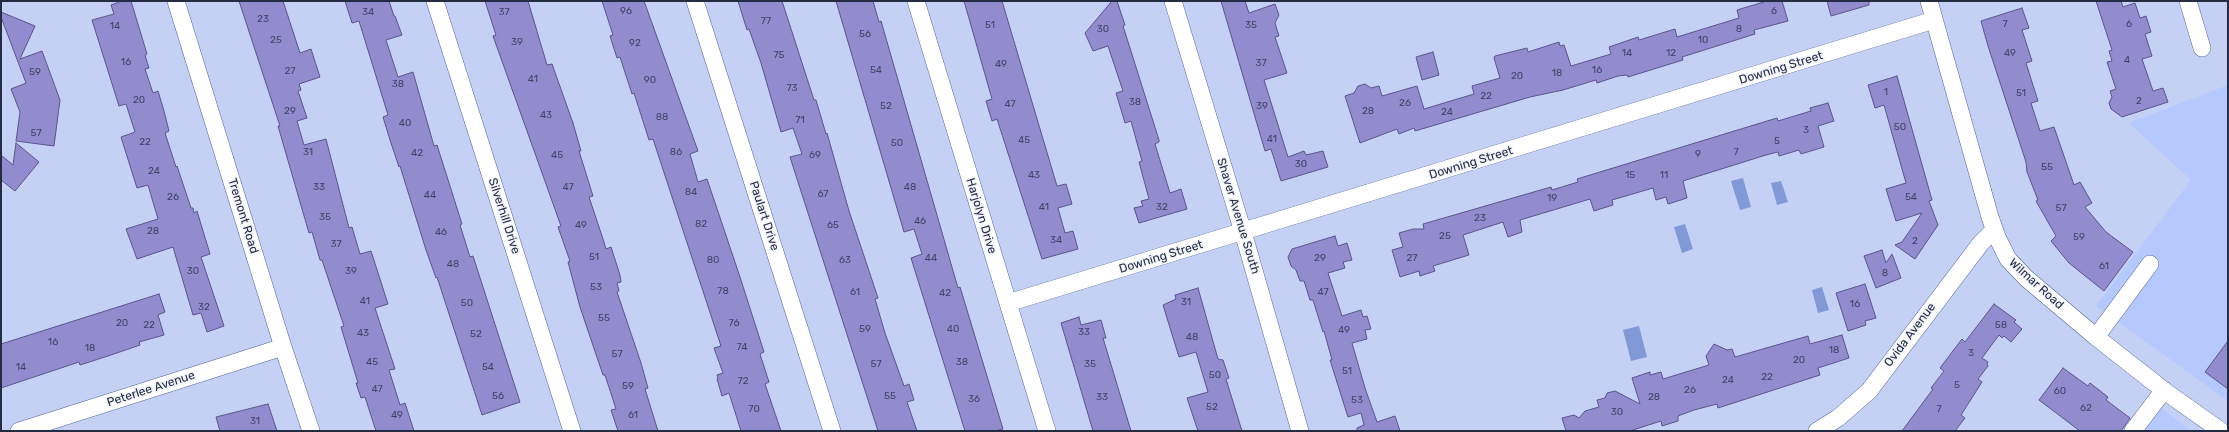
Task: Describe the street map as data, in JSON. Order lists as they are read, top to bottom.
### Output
{
  "streets": {
    "street": [
      "Downing Street",
      "Tremont Road",
      "Silverhill Drive",
      "Paulart Drive",
      "Harjolyn Drive",
      "Shaver Avenue South",
      "Wilmar Road",
      "Ovida Avenue",
      "Peterlee Avenue"
    ]
  },
  "crossings": [
    ["Downing Street", "Harjolyn Drive"],
    ["Downing Street", "Shaver Avenue South"],
    ["Downing Street", "Wilmar Road"],
    ["Tremont Road", "Peterlee Avenue"],
    ["Wilmar Road", "Ovida Avenue"]
  ],
  "house_numbers": [
    "96",
    "6",
    "34",
    "37",
    "23",
    "77",
    "7",
    "6",
    "51",
    "35",
    "14",
    "30",
    "8",
    "56",
    "25",
    "10",
    "39",
    "92",
    "14",
    "12",
    "49",
    "75",
    "4",
    "16",
    "37",
    "49",
    "54",
    "16",
    "27",
    "59",
    "18",
    "20",
    "41",
    "90",
    "38",
    "73",
    "1",
    "51",
    "22",
    "20",
    "2",
    "38",
    "26",
    "47",
    "52",
    "39",
    "29",
    "28",
    "24",
    "43",
    "88",
    "71",
    "40",
    "50",
    "3",
    "57",
    "41",
    "45",
    "5",
    "22",
    "50",
    "31",
    "86",
    "7",
    "42",
    "9",
    "45",
    "69",
    "30",
    "55",
    "24",
    "43",
    "15",
    "11",
    "33",
    "47",
    "48",
    "84",
    "67",
    "44",
    "26",
    "54",
    "19",
    "41",
    "32",
    "57",
    "35",
    "23",
    "46",
    "82",
    "49",
    "65",
    "28",
    "46",
    "25",
    "59",
    "34",
    "2",
    "37",
    "51",
    "44",
    "29",
    "27",
    "80",
    "63",
    "48",
    "61",
    "30",
    "39",
    "8",
    "53",
    "78",
    "61",
    "47",
    "42",
    "41",
    "31",
    "50",
    "16",
    "32",
    "55",
    "20",
    "76",
    "22",
    "58",
    "59",
    "40",
    "49",
    "33",
    "43",
    "52",
    "48",
    "16",
    "74",
    "18",
    "18",
    "3",
    "57",
    "20",
    "45",
    "38",
    "57",
    "35",
    "14",
    "54",
    "51",
    "50",
    "22",
    "24",
    "72",
    "5",
    "59",
    "47",
    "26",
    "60",
    "56",
    "55",
    "33",
    "28",
    "36",
    "53",
    "52",
    "62",
    "70",
    "7",
    "30",
    "49",
    "61",
    "31"
  ]
}
